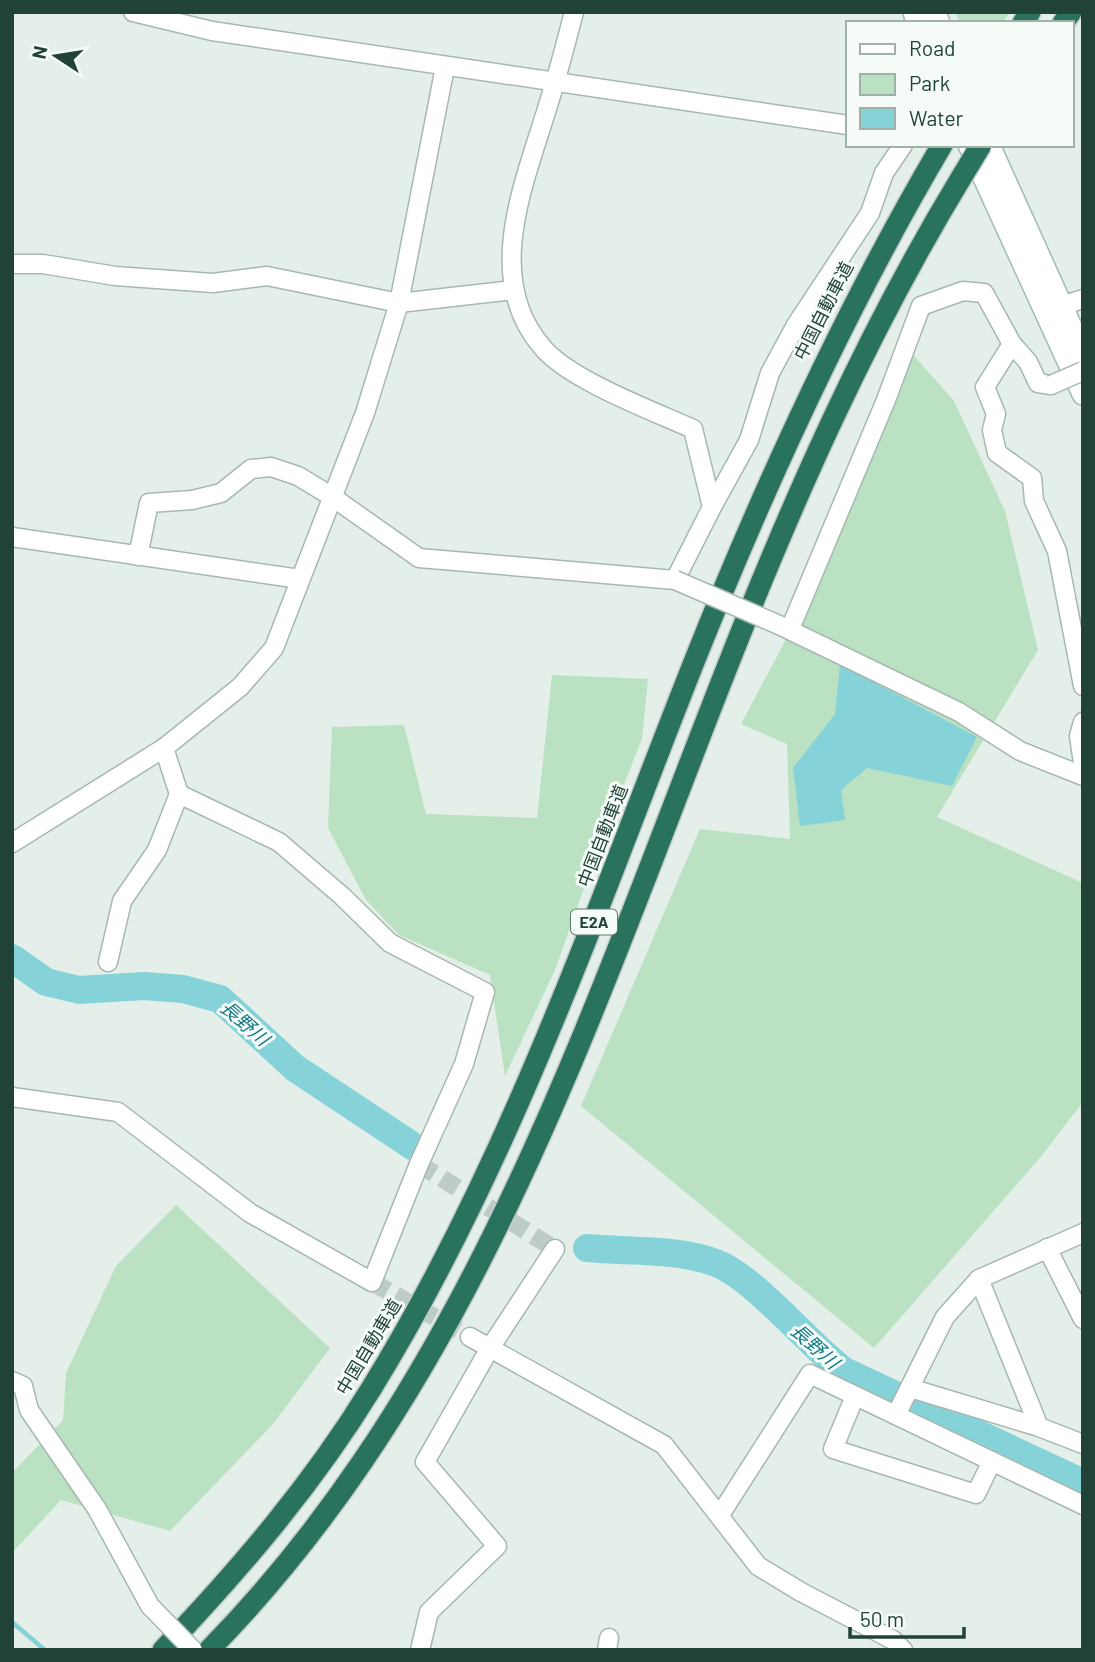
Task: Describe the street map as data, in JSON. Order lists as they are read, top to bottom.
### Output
{
  "streets": {
    "highway": ["中国自動車道", "E2A"]
  },
  "water": ["長野川"],
  "legend": ["Road", "Park", "Water"],
  "scale_bar": "50 m",
  "north": "left"
}
